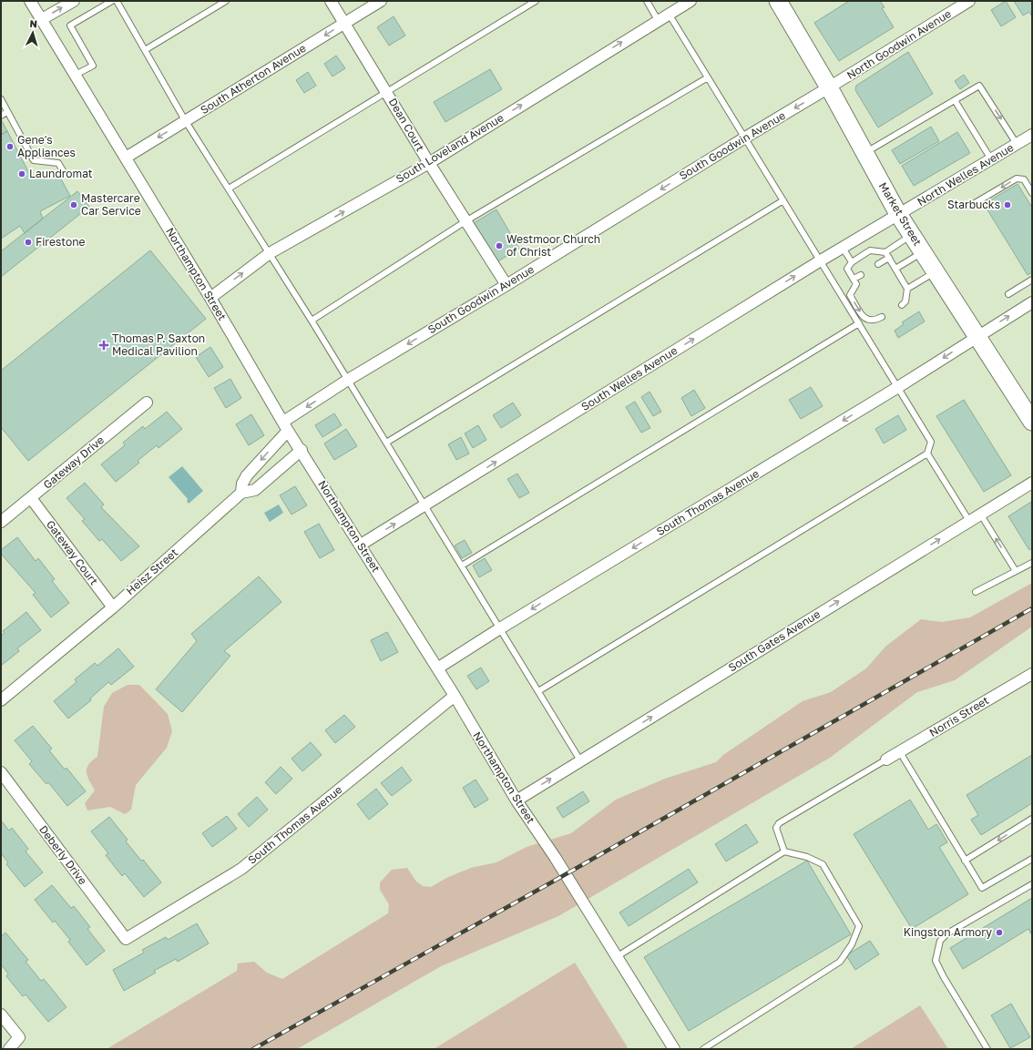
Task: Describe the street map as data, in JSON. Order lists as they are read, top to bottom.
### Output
{
  "streets": {
    "main road": ["Market Street"],
    "street": [
      "North Goodwin Avenue",
      "South Atherton Avenue",
      "Dean Court",
      "South Goodwin Avenue",
      "South Loveland Avenue",
      "North Welles Avenue",
      "Northampton Street",
      "South Welles Avenue",
      "Gateway Drive",
      "South Thomas Avenue",
      "Gateway Court",
      "Heisz Street",
      "South Gates Avenue",
      "Norris Street",
      "Deberly Drive"
    ]
  },
  "crossings": [
    ["North Goodwin Avenue", "South Goodwin Avenue"],
    ["North Goodwin Avenue", "Market Street"],
    ["South Atherton Avenue", "Dean Court"],
    ["South Atherton Avenue", "Northampton Street"],
    ["Dean Court", "South Goodwin Avenue"],
    ["Dean Court", "South Loveland Avenue"],
    ["South Goodwin Avenue", "Market Street"],
    ["South Goodwin Avenue", "Northampton Street"],
    ["South Loveland Avenue", "Northampton Street"],
    ["North Welles Avenue", "Market Street"],
    ["North Welles Avenue", "South Welles Avenue"],
    ["Market Street", "South Welles Avenue"],
    ["Market Street", "South Thomas Avenue"],
    ["Northampton Street", "South Welles Avenue"],
    ["Northampton Street", "South Thomas Avenue"],
    ["Northampton Street", "South Gates Avenue"],
    ["Gateway Drive", "Gateway Court"],
    ["South Thomas Avenue", "Deberly Drive"],
    ["Gateway Court", "Heisz Street"]
  ],
  "one_way": [
    "South Atherton Avenue",
    "South Goodwin Avenue",
    "South Loveland Avenue",
    "South Welles Avenue",
    "South Gates Avenue"
  ],
  "places": {
    "other": [
      "Gene's Appliances",
      "Laundromat",
      "Mastercare Car Service",
      "Starbucks",
      "Firestone",
      "Westmoor Church of Christ",
      "Kingston Armory"
    ],
    "health": ["Thomas P. Saxton Medical Pavilion"]
  },
  "north": "top"
}
